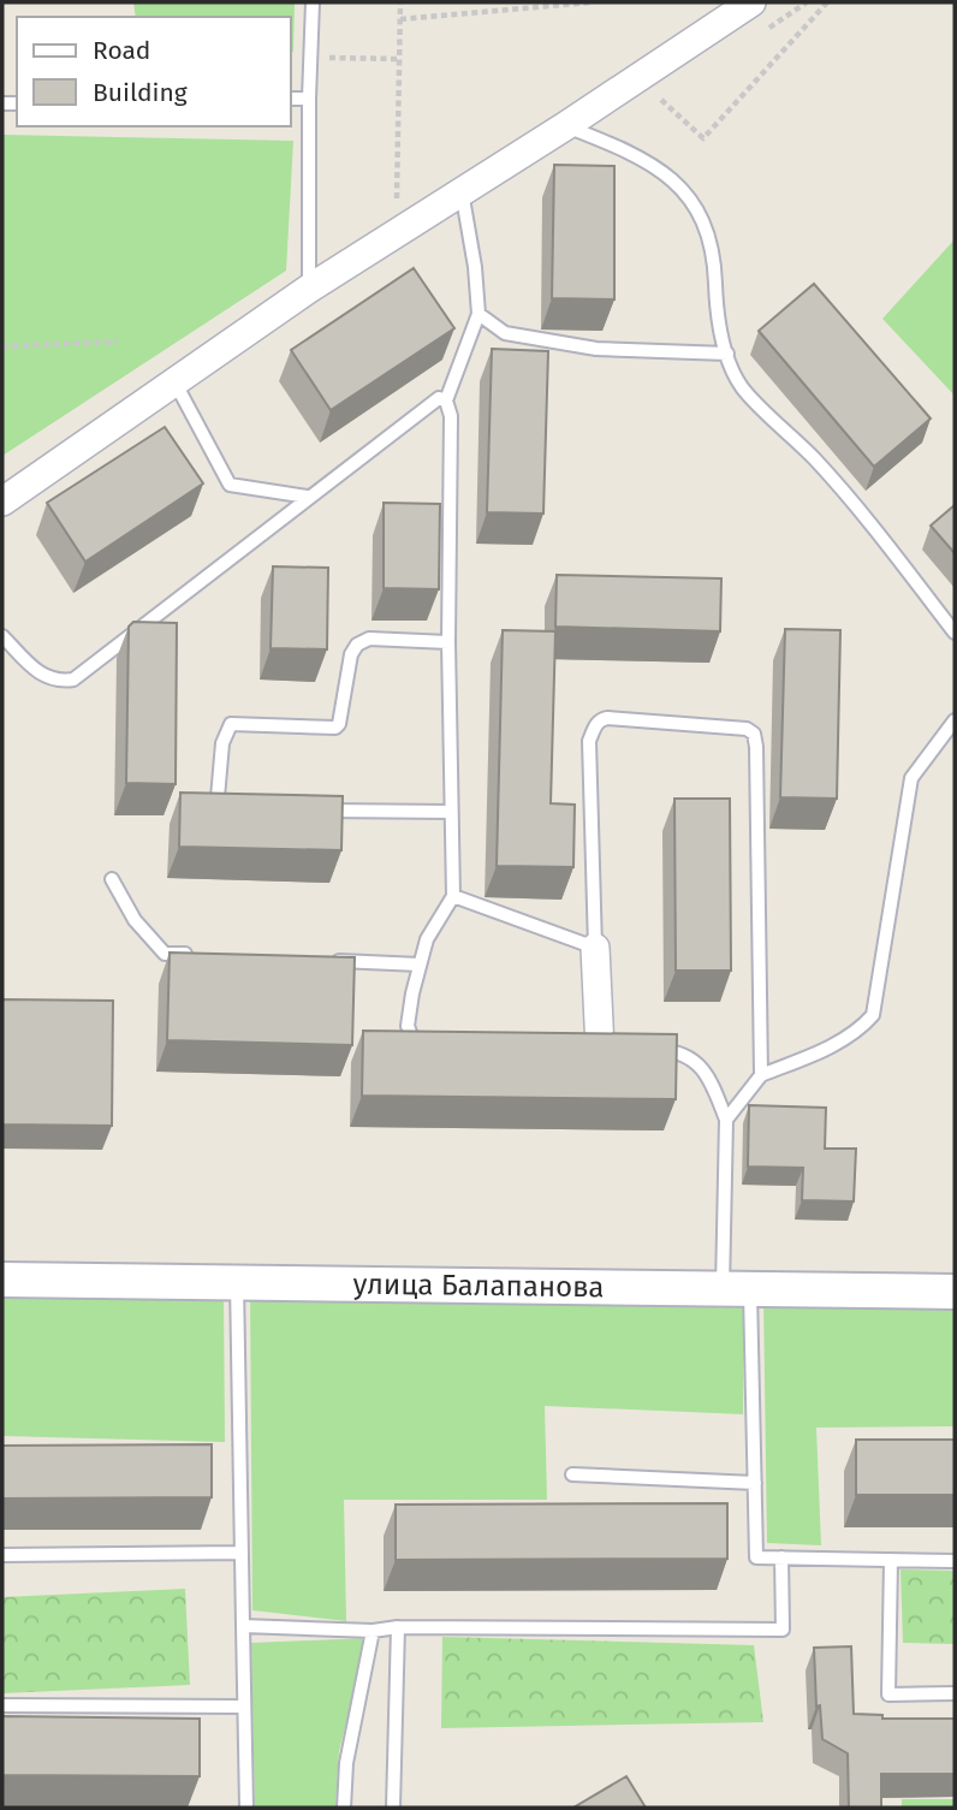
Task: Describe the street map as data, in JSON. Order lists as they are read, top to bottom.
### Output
{
  "streets": {
    "street": ["улица Балапанова"]
  },
  "legend": ["Road", "Building"]
}
